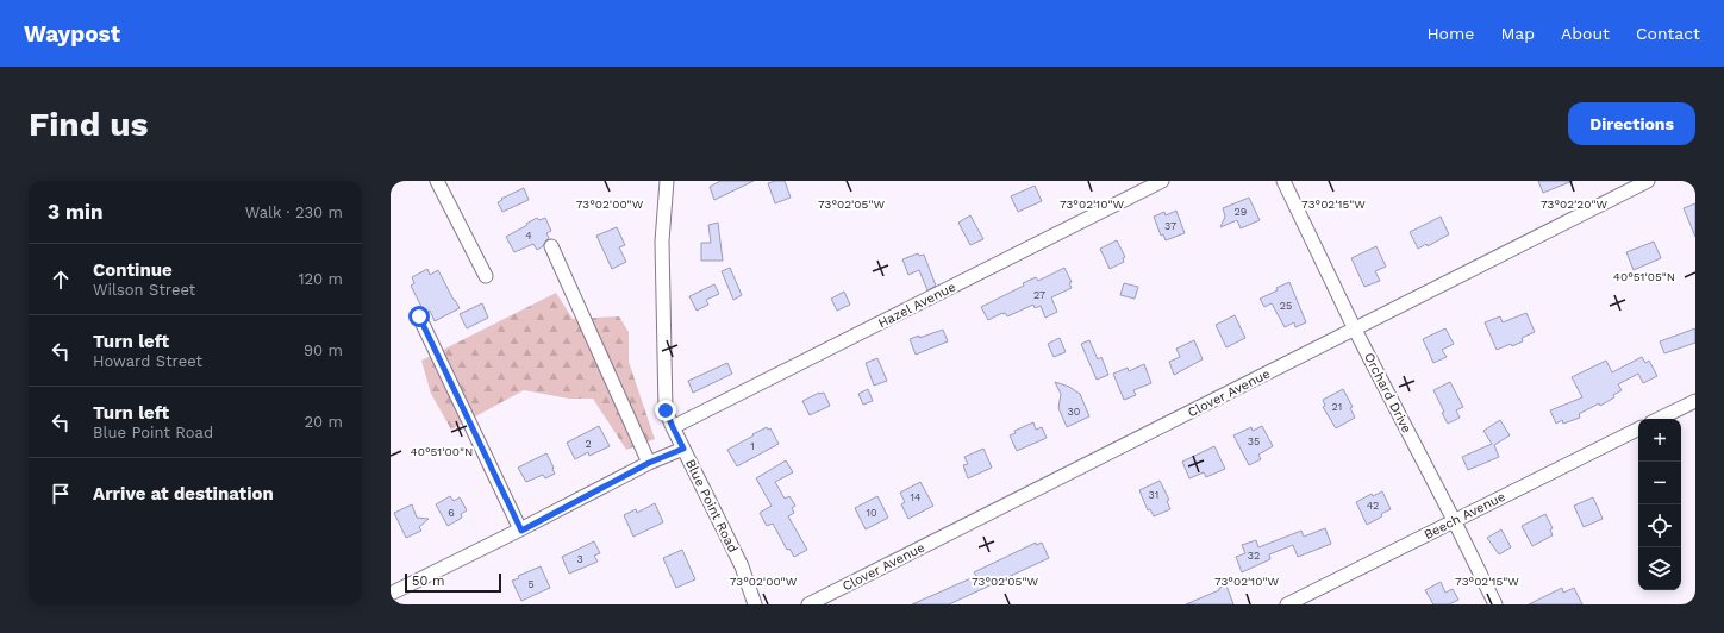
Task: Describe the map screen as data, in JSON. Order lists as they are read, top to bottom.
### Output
{
  "streets": {
    "street": [
      "Hazel Avenue",
      "Clover Avenue",
      "Orchard Drive",
      "Blue Point Road",
      "Beech Avenue"
    ]
  },
  "crossings": [
    ["Hazel Avenue", "Blue Point Road"],
    ["Clover Avenue", "Orchard Drive"],
    ["Orchard Drive", "Beech Avenue"]
  ],
  "house_numbers": [
    "29",
    "37",
    "4",
    "27",
    "25",
    "21",
    "30",
    "35",
    "2",
    "1",
    "31",
    "14",
    "42",
    "6",
    "10",
    "32",
    "3",
    "5"
  ],
  "scale_bar": "50 m",
  "page": {
    "header": "Waypost",
    "nav": [
      "Home",
      "Map",
      "About",
      "Contact"
    ],
    "buttons": "Directions",
    "title": "Find us",
    "heading": ["3 min", "Walk · 230 m"],
    "list": [
      ["Continue", "Wilson Street", "120 m"],
      ["Turn left", "Howard Street", "90 m"],
      ["Turn left", "Blue Point Road", "20 m"],
      "Arrive at destination"
    ],
    "map_buttons": ["+", "−"],
    "scale": "50 m"
  },
  "coordinates": [
    "73°02'00\"W",
    "73°02'05\"W",
    "73°02'10\"W",
    "73°02'15\"W",
    "73°02'20\"W",
    "40°51'05\"N",
    "40°51'00\"N"
  ]
}
